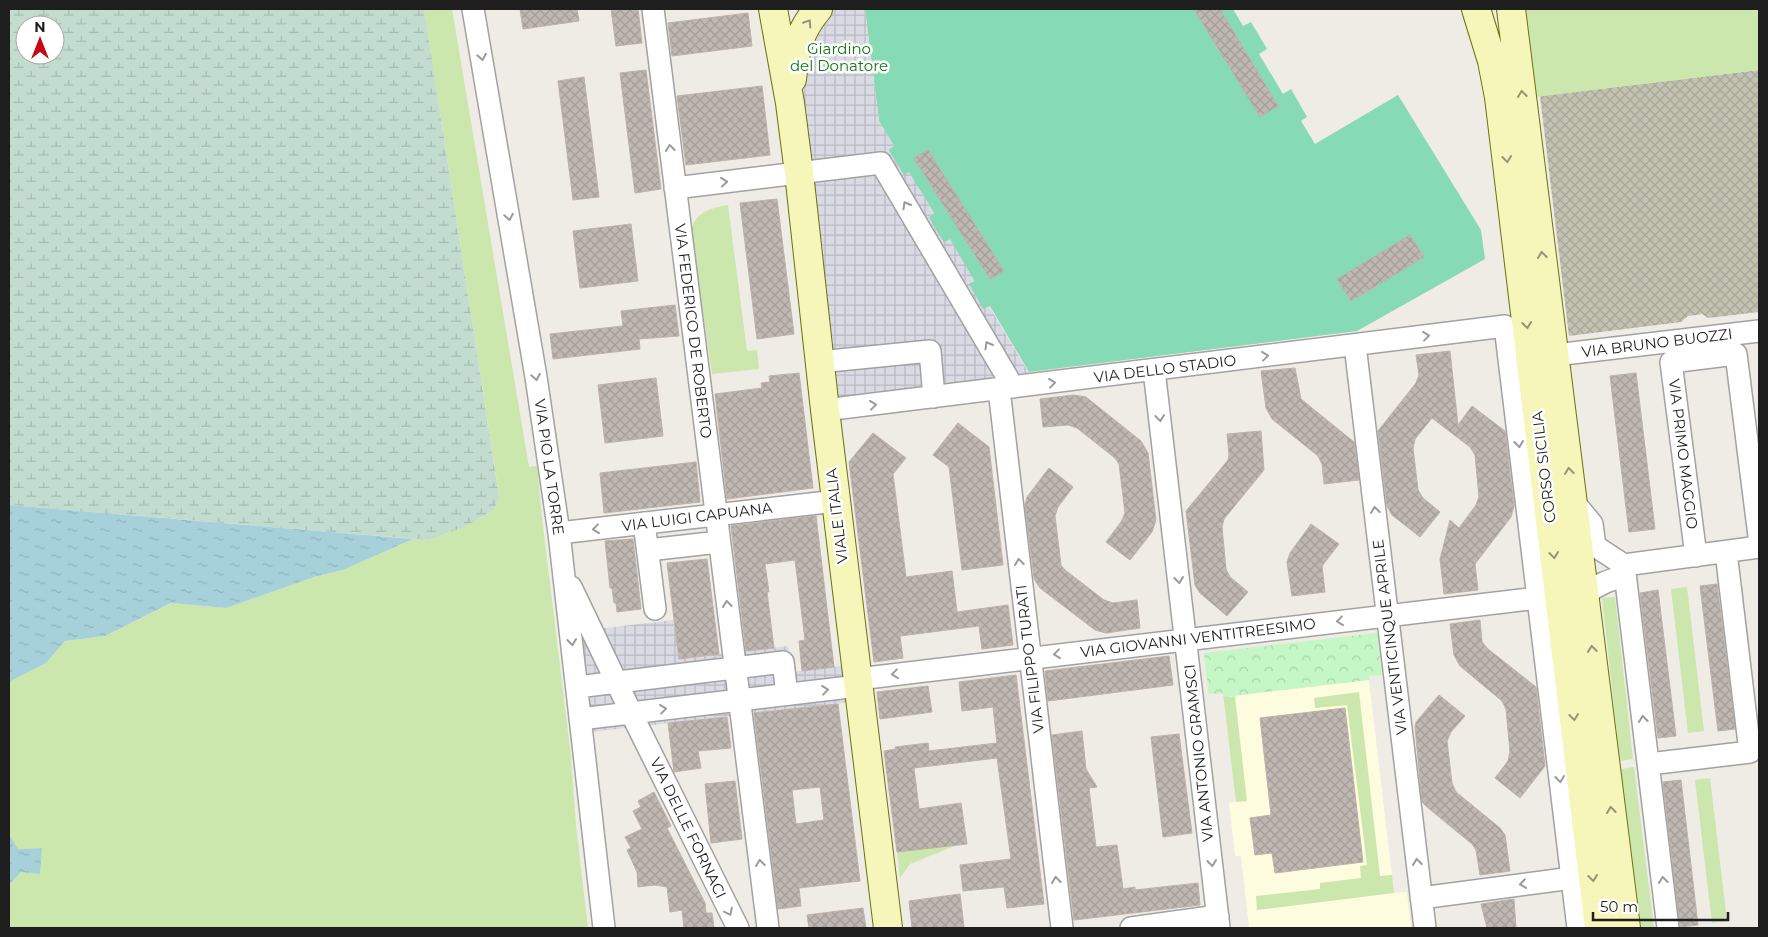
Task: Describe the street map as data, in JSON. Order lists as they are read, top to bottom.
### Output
{
  "streets": {
    "main road": ["CORSO SICILIA", "VIALE ITALIA"],
    "street": [
      "VIA FEDERICO DE ROBERTO",
      "VIA BRUNO BUOZZI",
      "VIA DELLO STADIO",
      "VIA PRIMO MAGGIO",
      "VIA PIO LA TORRE",
      "VIA LUIGI CAPUANA",
      "VIA VENTICINQUE APRILE",
      "VIA GIOVANNI VENTITREESIMO",
      "VIA FILIPPO TURATI",
      "VIA ANTONIO GRAMSCI",
      "VIA DELLE FORNACI"
    ]
  },
  "crossings": [
    ["VIA FEDERICO DE ROBERTO", "VIA LUIGI CAPUANA"],
    ["VIA FEDERICO DE ROBERTO", "VIA GIOVANNI VENTITREESIMO"],
    ["VIA BRUNO BUOZZI", "CORSO SICILIA"],
    ["VIA DELLO STADIO", "VIALE ITALIA"],
    ["VIA DELLO STADIO", "VIA VENTICINQUE APRILE"],
    ["VIA DELLO STADIO", "VIA FILIPPO TURATI"],
    ["VIA DELLO STADIO", "VIA ANTONIO GRAMSCI"],
    ["VIA PIO LA TORRE", "VIA LUIGI CAPUANA"],
    ["VIA PIO LA TORRE", "VIA GIOVANNI VENTITREESIMO"],
    ["VIA PIO LA TORRE", "VIA DELLE FORNACI"],
    ["VIALE ITALIA", "VIA LUIGI CAPUANA"],
    ["VIALE ITALIA", "VIA GIOVANNI VENTITREESIMO"],
    ["VIA VENTICINQUE APRILE", "VIA GIOVANNI VENTITREESIMO"],
    ["VIA GIOVANNI VENTITREESIMO", "VIA FILIPPO TURATI"],
    ["VIA GIOVANNI VENTITREESIMO", "VIA ANTONIO GRAMSCI"],
    ["VIA GIOVANNI VENTITREESIMO", "VIA DELLE FORNACI"]
  ],
  "one_way": [
    "VIA FEDERICO DE ROBERTO",
    "VIA DELLO STADIO",
    "VIA PIO LA TORRE",
    "VIA FILIPPO TURATI",
    "VIA ANTONIO GRAMSCI"
  ],
  "parks": ["Giardino del Donatore"],
  "scale_bar": "50 m",
  "north": "top"
}
